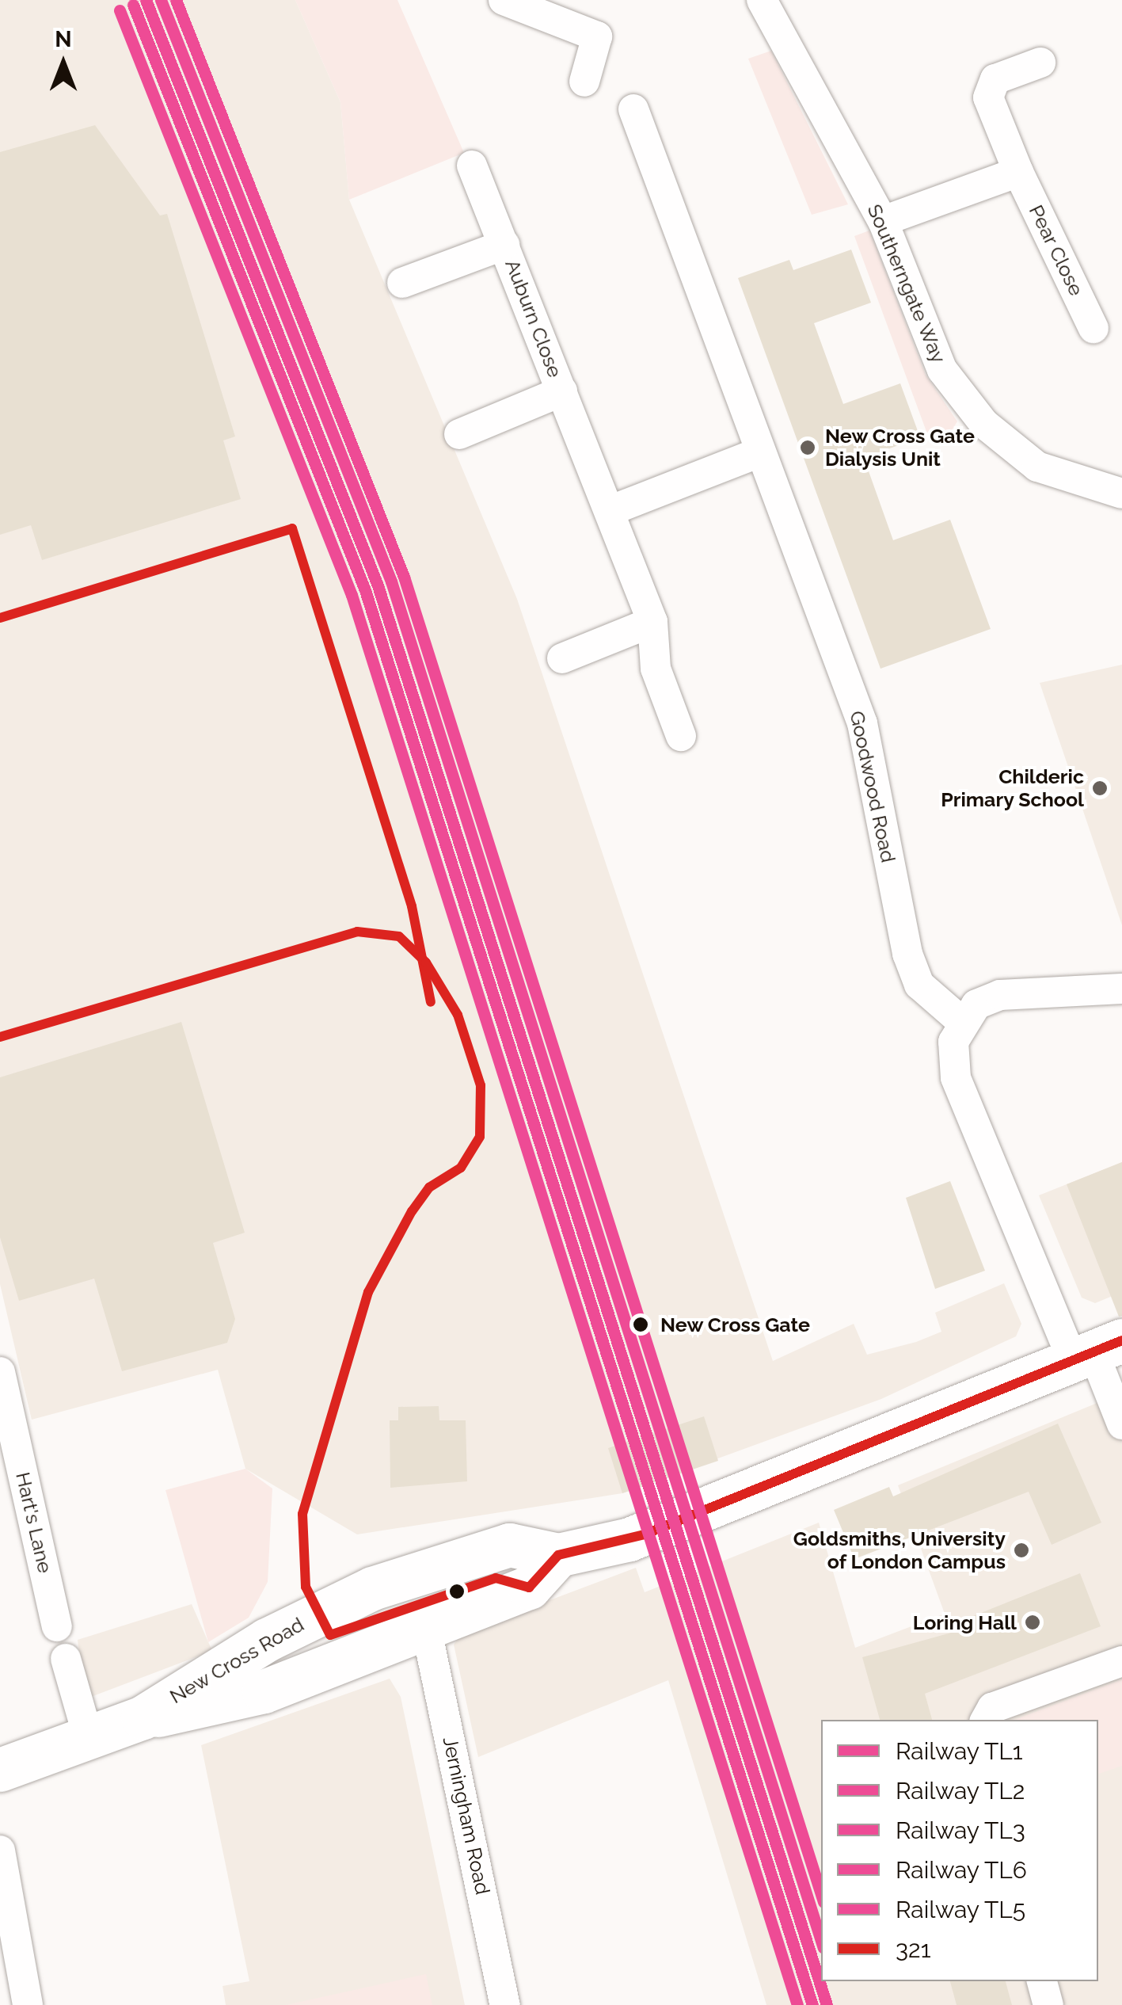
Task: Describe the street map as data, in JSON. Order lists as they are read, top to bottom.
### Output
{
  "streets": {
    "highway": ["New Cross Road"],
    "street": [
      "Pear Close",
      "Southerngate Way",
      "Auburn Close",
      "Goodwood Road",
      "Hart's Lane",
      "Jerningham Road"
    ]
  },
  "crossings": [
    ["New Cross Road", "Jerningham Road"]
  ],
  "places": [
    "New Cross Gate Dialysis Unit",
    "Childeric Primary School",
    "New Cross Gate",
    "Goldsmiths, University of London Campus",
    "Loring Hall"
  ],
  "lines": [
    "rail line TL1",
    "rail line TL3",
    "rail line TL5",
    "rail line TL2",
    "rail line TL6",
    "transit line 321"
  ],
  "legend": [
    "Railway TL1",
    "Railway TL2",
    "Railway TL3",
    "Railway TL6",
    "Railway TL5",
    "321"
  ],
  "north": "top"
}
